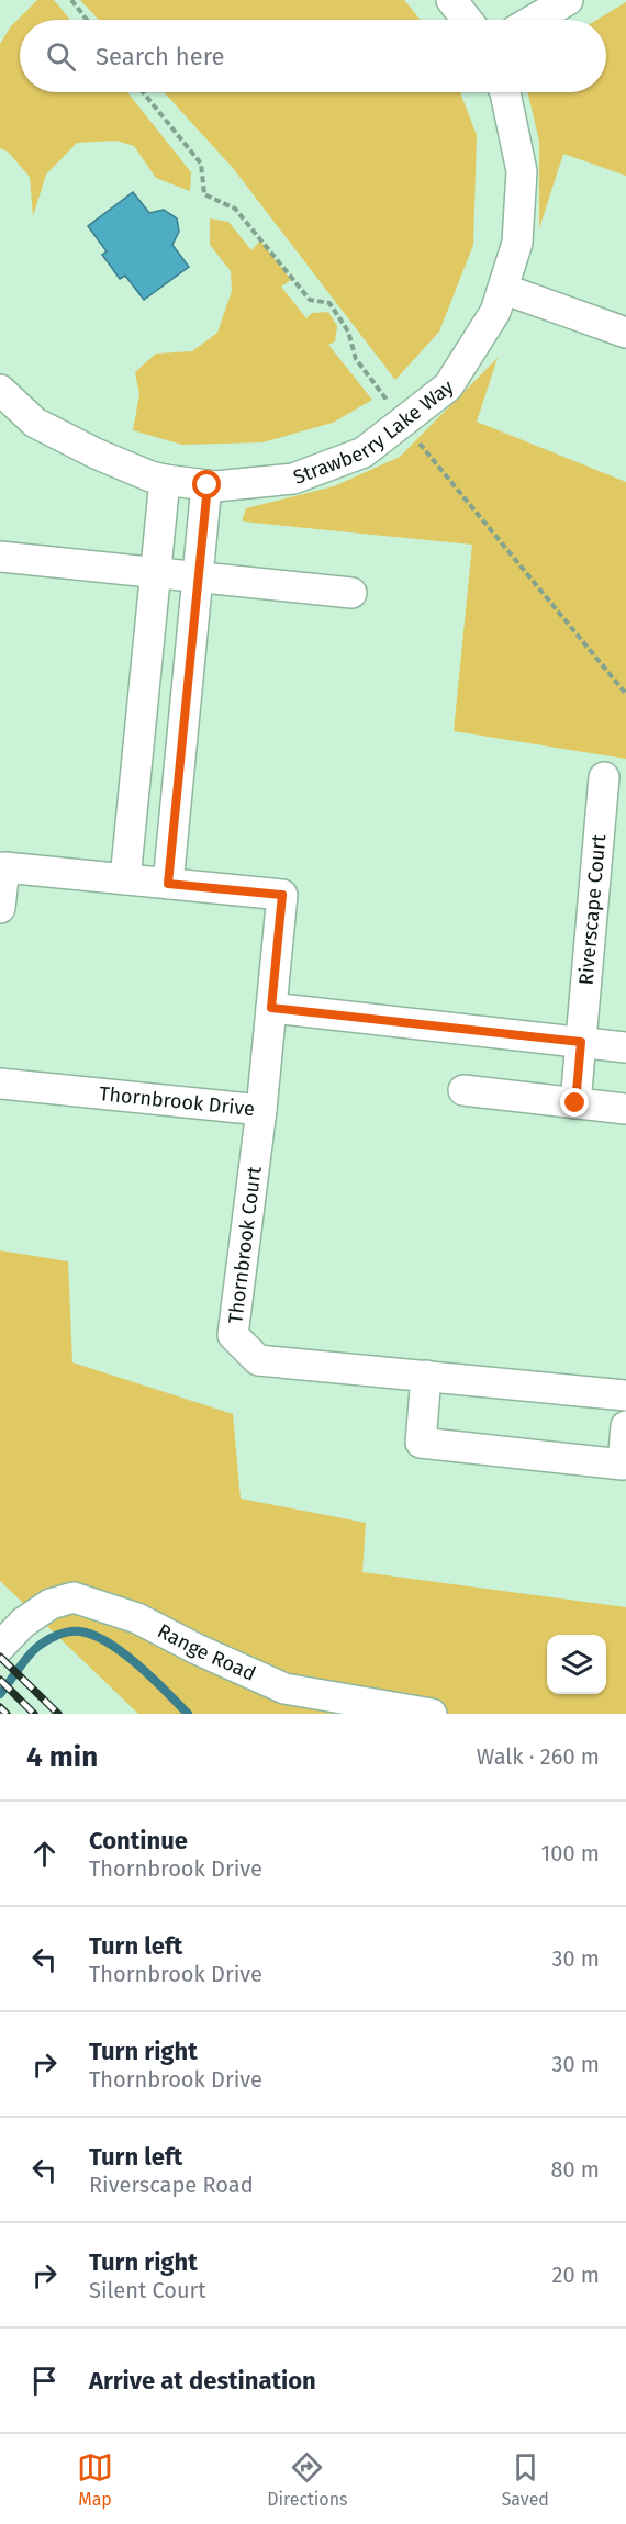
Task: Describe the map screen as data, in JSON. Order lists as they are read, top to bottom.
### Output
{
  "streets": {
    "street": [
      "Strawberry Lake Way",
      "Riverscape Court",
      "Thornbrook Drive",
      "Thornbrook Court",
      "Range Road"
    ]
  },
  "crossings": [
    ["Thornbrook Drive", "Thornbrook Court"]
  ],
  "page": {
    "search": "Search here",
    "heading": ["4 min", "Walk · 260 m"],
    "list": [
      ["Continue", "Thornbrook Drive", "100 m"],
      ["Turn left", "Thornbrook Drive", "30 m"],
      ["Turn right", "Thornbrook Drive", "30 m"],
      ["Turn left", "Riverscape Road", "80 m"],
      ["Turn right", "Silent Court", "20 m"],
      "Arrive at destination"
    ],
    "nav": ["Map", "Directions", "Saved"]
  }
}
